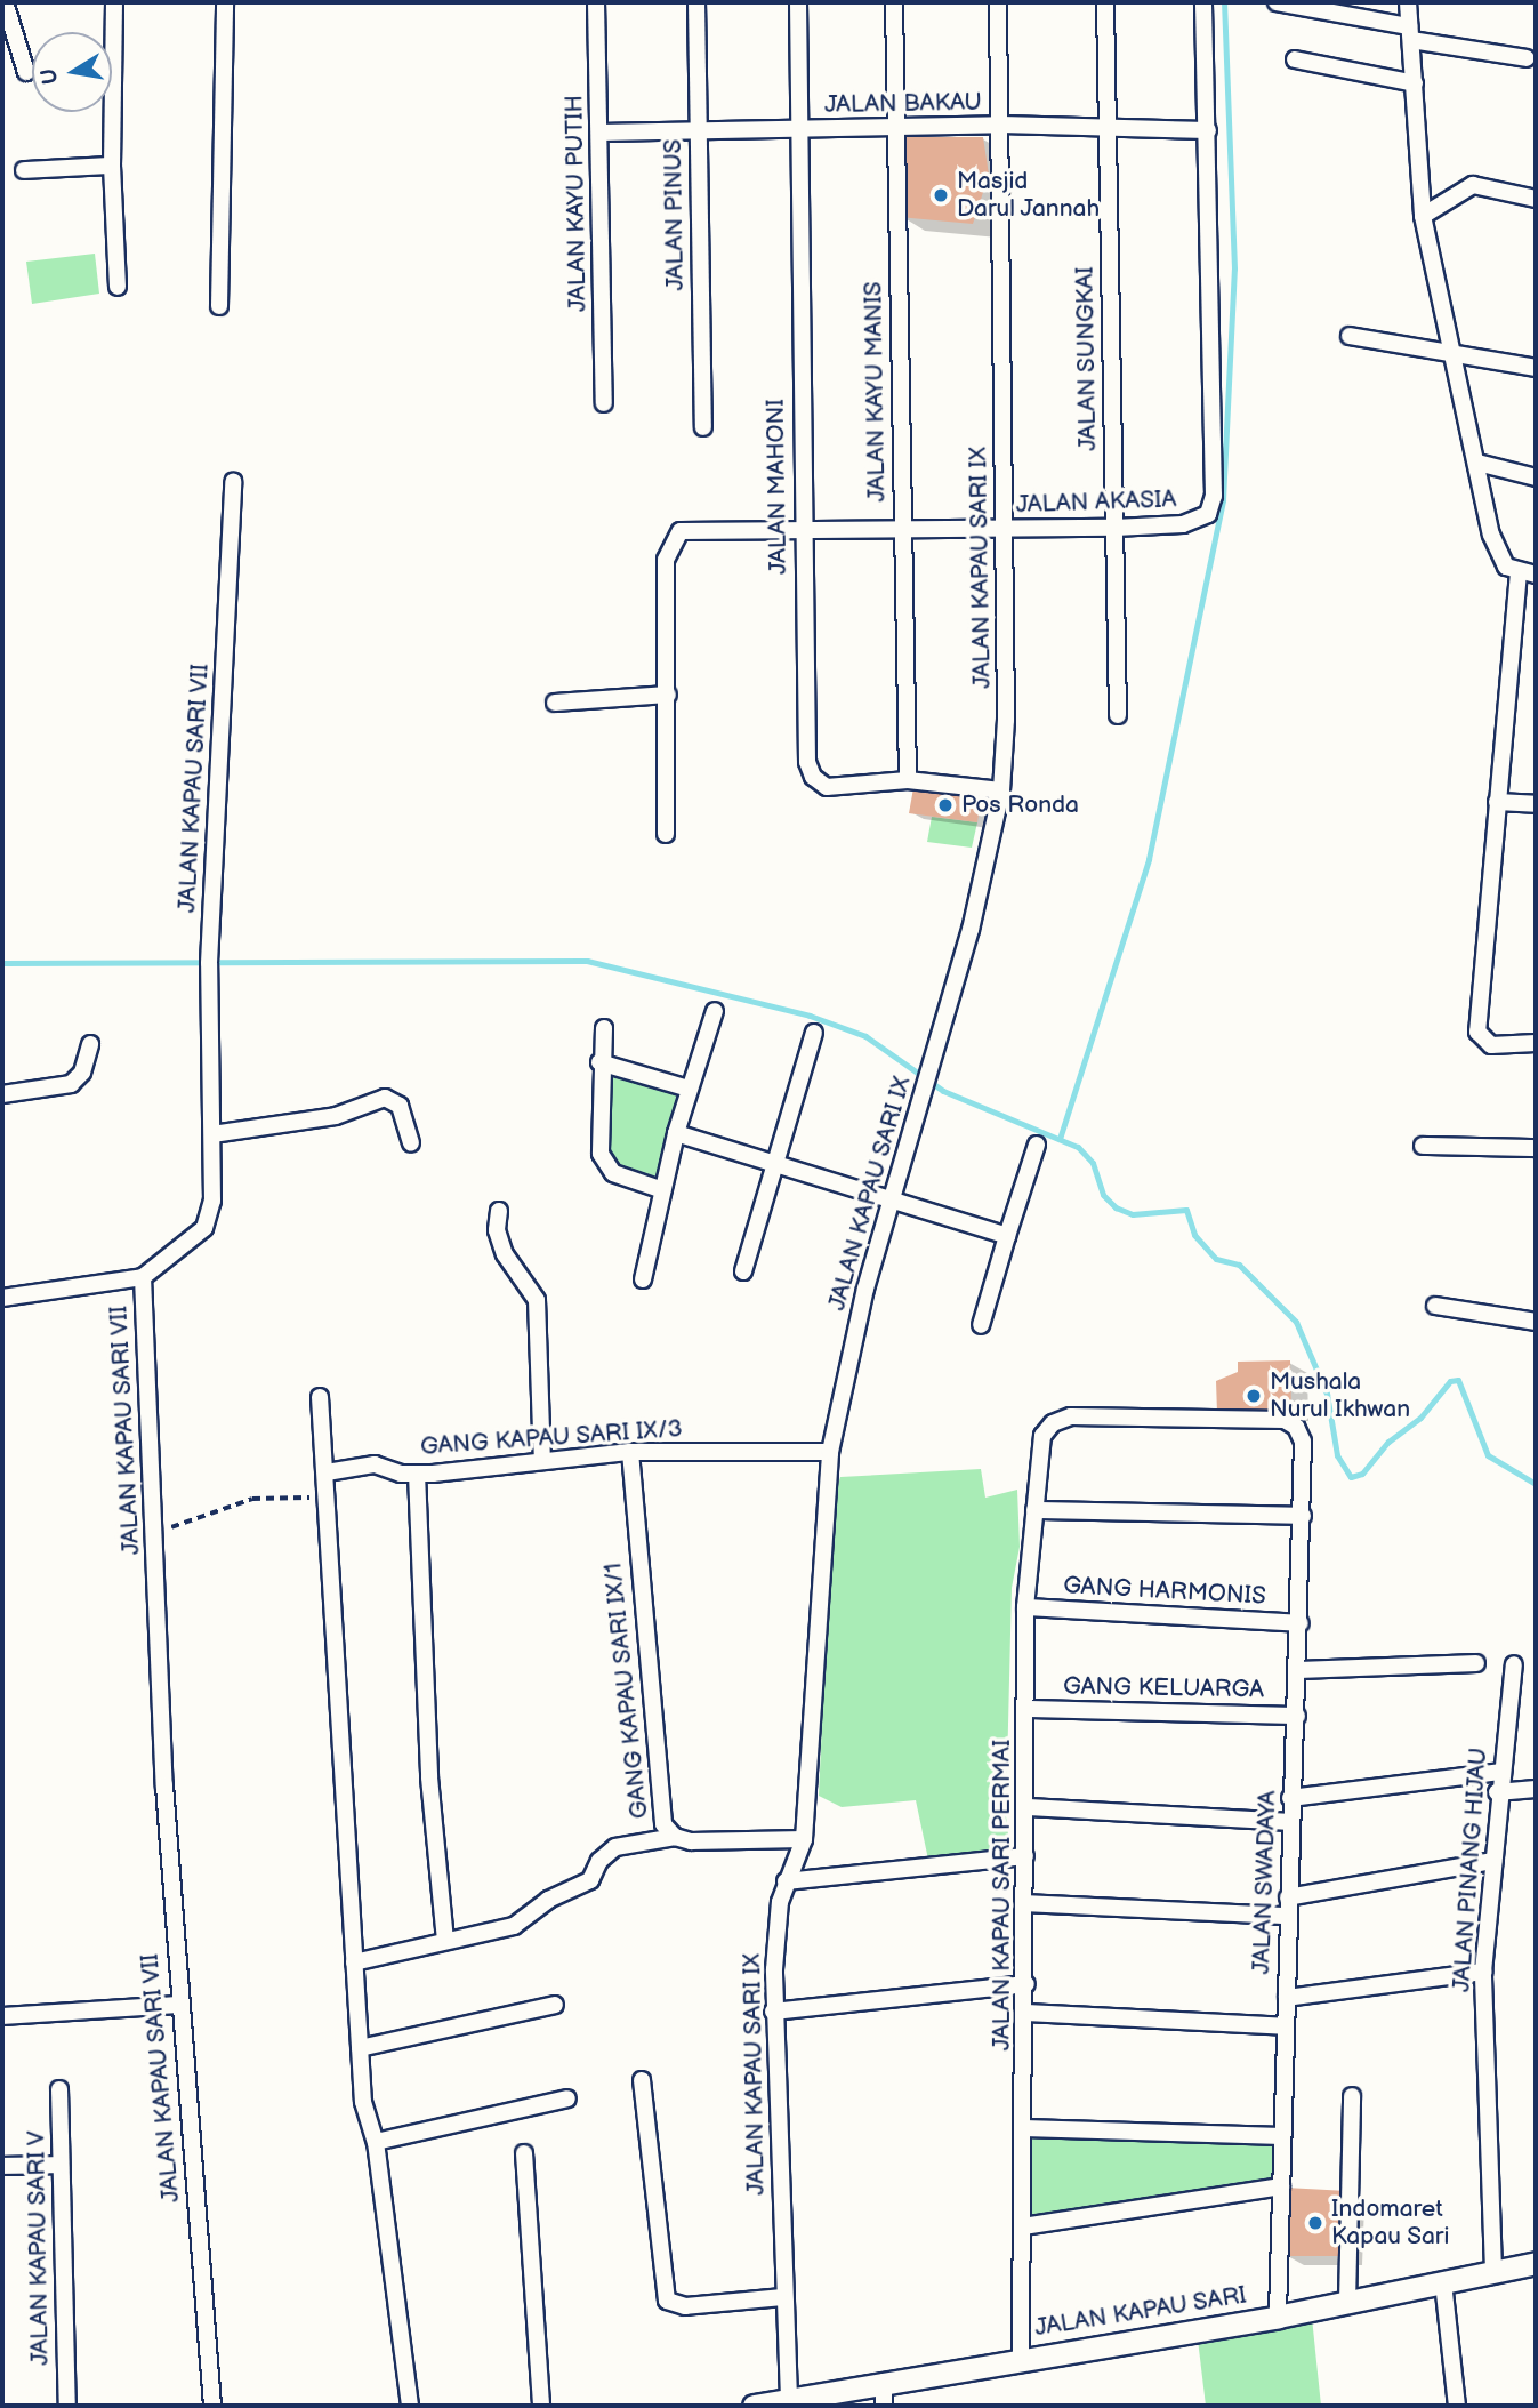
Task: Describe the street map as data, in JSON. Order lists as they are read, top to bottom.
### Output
{
  "streets": {
    "main road": ["JALAN KAPAU SARI"],
    "street": [
      "JALAN BAKAU",
      "JALAN KAYU PUTIH",
      "JALAN PINUS",
      "JALAN SUNGKAI",
      "JALAN KAYU MANIS",
      "JALAN MAHONI",
      "JALAN AKASIA",
      "JALAN KAPAU SARI IX",
      "JALAN KAPAU SARI VII",
      "GANG KAPAU SARI IX/3",
      "GANG HARMONIS",
      "GANG KELUARGA",
      "GANG KAPAU SARI IX/1",
      "JALAN PINANG HIJAU",
      "JALAN SWADAYA",
      "JALAN KAPAU SARI PERMAI",
      "JALAN KAPAU SARI V"
    ]
  },
  "crossings": [
    ["JALAN BAKAU", "JALAN KAYU PUTIH"],
    ["JALAN BAKAU", "JALAN PINUS"],
    ["JALAN BAKAU", "JALAN SUNGKAI"],
    ["JALAN BAKAU", "JALAN KAYU MANIS"],
    ["JALAN BAKAU", "JALAN MAHONI"],
    ["JALAN BAKAU", "JALAN AKASIA"],
    ["JALAN BAKAU", "JALAN KAPAU SARI IX"],
    ["JALAN SUNGKAI", "JALAN AKASIA"],
    ["JALAN KAYU MANIS", "JALAN MAHONI"],
    ["JALAN KAYU MANIS", "JALAN AKASIA"],
    ["JALAN MAHONI", "JALAN AKASIA"],
    ["JALAN MAHONI", "JALAN KAPAU SARI IX"],
    ["JALAN AKASIA", "JALAN KAPAU SARI IX"],
    ["JALAN KAPAU SARI IX", "GANG KAPAU SARI IX/3"],
    ["JALAN KAPAU SARI IX", "GANG KAPAU SARI IX/1"],
    ["JALAN KAPAU SARI IX", "JALAN KAPAU SARI"],
    ["GANG KAPAU SARI IX/3", "GANG KAPAU SARI IX/1"],
    ["GANG HARMONIS", "JALAN SWADAYA"],
    ["GANG HARMONIS", "JALAN KAPAU SARI PERMAI"],
    ["GANG KELUARGA", "JALAN SWADAYA"],
    ["GANG KELUARGA", "JALAN KAPAU SARI PERMAI"],
    ["JALAN PINANG HIJAU", "JALAN KAPAU SARI"],
    ["JALAN SWADAYA", "JALAN KAPAU SARI PERMAI"],
    ["JALAN SWADAYA", "JALAN KAPAU SARI"],
    ["JALAN KAPAU SARI PERMAI", "JALAN KAPAU SARI"]
  ],
  "places": [
    "Masjid Darul Jannah",
    "Pos Ronda",
    "Mushala Nurul Ikhwan",
    "Indomaret Kapau Sari"
  ],
  "north": "left"
}
